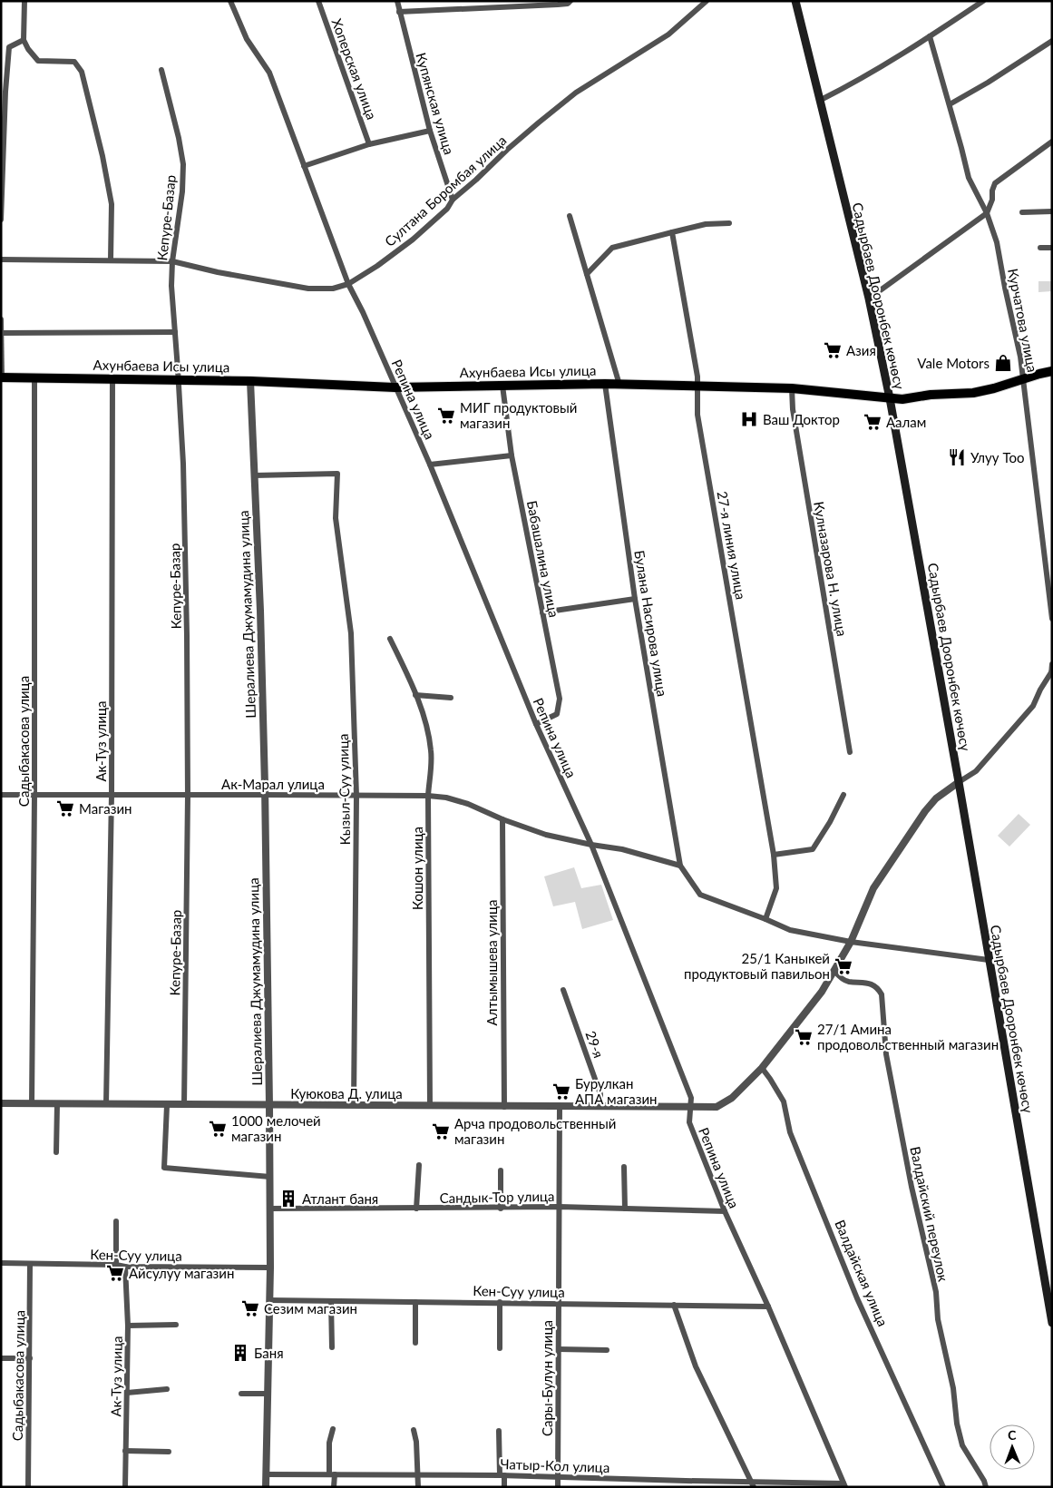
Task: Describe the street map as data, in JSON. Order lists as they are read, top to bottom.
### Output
{
  "streets": {
    "main road": ["Садырбаев Дооронбек көчөсү", "Ахунбаева Исы улица"],
    "street": [
      "Хоперская улица",
      "Купянская улица",
      "Султана Боромбая улица",
      "Кепуре-Базар",
      "Курчатова улица",
      "Репина улица",
      "27-я линия улица",
      "Бабашалина улица",
      "Кулназарова Н. улица",
      "Шералиева Джумамудина улица",
      "Булана Насирова улица",
      "Садыбакасова улица",
      "Ак-Туз улица",
      "Ак-Марал улица",
      "Кызыл-Суу улица",
      "Кошон улица",
      "Алтымышева улица",
      "29-я",
      "Куюкова Д. улица",
      "Сандык-Тор улица",
      "Валдайский переулок",
      "Кен-Суу улица",
      "Валдайская улица",
      "Сары-Булун улица",
      "Чатыр-Кол улица"
    ]
  },
  "crossings": [
    ["Купянская улица", "Султана Боромбая улица"],
    ["Султана Боромбая улица", "Кепуре-Базар"],
    ["Султана Боромбая улица", "Репина улица"],
    ["Кепуре-Базар", "Ахунбаева Исы улица"],
    ["Кепуре-Базар", "Ак-Марал улица"],
    ["Кепуре-Базар", "Куюкова Д. улица"],
    ["Садырбаев Дооронбек көчөсү", "Ахунбаева Исы улица"],
    ["Курчатова улица", "Ахунбаева Исы улица"],
    ["Ахунбаева Исы улица", "Репина улица"],
    ["Ахунбаева Исы улица", "27-я линия улица"],
    ["Ахунбаева Исы улица", "Бабашалина улица"],
    ["Ахунбаева Исы улица", "Кулназарова Н. улица"],
    ["Ахунбаева Исы улица", "Шералиева Джумамудина улица"],
    ["Ахунбаева Исы улица", "Булана Насирова улица"],
    ["Ахунбаева Исы улица", "Садыбакасова улица"],
    ["Ахунбаева Исы улица", "Ак-Туз улица"],
    ["Репина улица", "Бабашалина улица"],
    ["Репина улица", "Ак-Марал улица"],
    ["Репина улица", "Куюкова Д. улица"],
    ["Репина улица", "Сандык-Тор улица"],
    ["Репина улица", "Кен-Суу улица"],
    ["Репина улица", "Чатыр-Кол улица"],
    ["Шералиева Джумамудина улица", "Ак-Марал улица"],
    ["Шералиева Джумамудина улица", "Кызыл-Суу улица"],
    ["Шералиева Джумамудина улица", "Куюкова Д. улица"],
    ["Шералиева Джумамудина улица", "Сандык-Тор улица"],
    ["Шералиева Джумамудина улица", "Кен-Суу улица"],
    ["Шералиева Джумамудина улица", "Чатыр-Кол улица"],
    ["Садыбакасова улица", "Ак-Марал улица"],
    ["Садыбакасова улица", "Куюкова Д. улица"],
    ["Садыбакасова улица", "Кен-Суу улица"],
    ["Ак-Туз улица", "Ак-Марал улица"],
    ["Ак-Туз улица", "Куюкова Д. улица"],
    ["Ак-Туз улица", "Кен-Суу улица"],
    ["Ак-Марал улица", "Кызыл-Суу улица"],
    ["Ак-Марал улица", "Кошон улица"],
    ["Ак-Марал улица", "Алтымышева улица"],
    ["Кызыл-Суу улица", "Куюкова Д. улица"],
    ["Кошон улица", "Куюкова Д. улица"],
    ["Алтымышева улица", "Куюкова Д. улица"],
    ["29-я", "Куюкова Д. улица"],
    ["Куюкова Д. улица", "Сары-Булун улица"],
    ["Сандык-Тор улица", "Сары-Булун улица"],
    ["Кен-Суу улица", "Сары-Булун улица"],
    ["Сары-Булун улица", "Чатыр-Кол улица"]
  ],
  "places": {
    "supermarket": [
      "Азия",
      "МИГ продуктовый магазин",
      "Аалам",
      "Магазин",
      "25/1 Каныкей продуктовый павильон",
      "27/1 Амина продовольственный магазин",
      "Бурулкан АПА магазин",
      "1000 мелочей магазин",
      "Арча продовольственный магазин",
      "Айсулуу магазин",
      "Сезим магазин"
    ],
    "shop": ["Vale Motors"],
    "hospital": ["Ваш Доктор"],
    "restaurant": ["Улуу Тоо"],
    "building": ["Атлант баня", "Баня"]
  },
  "north": "top"
}
